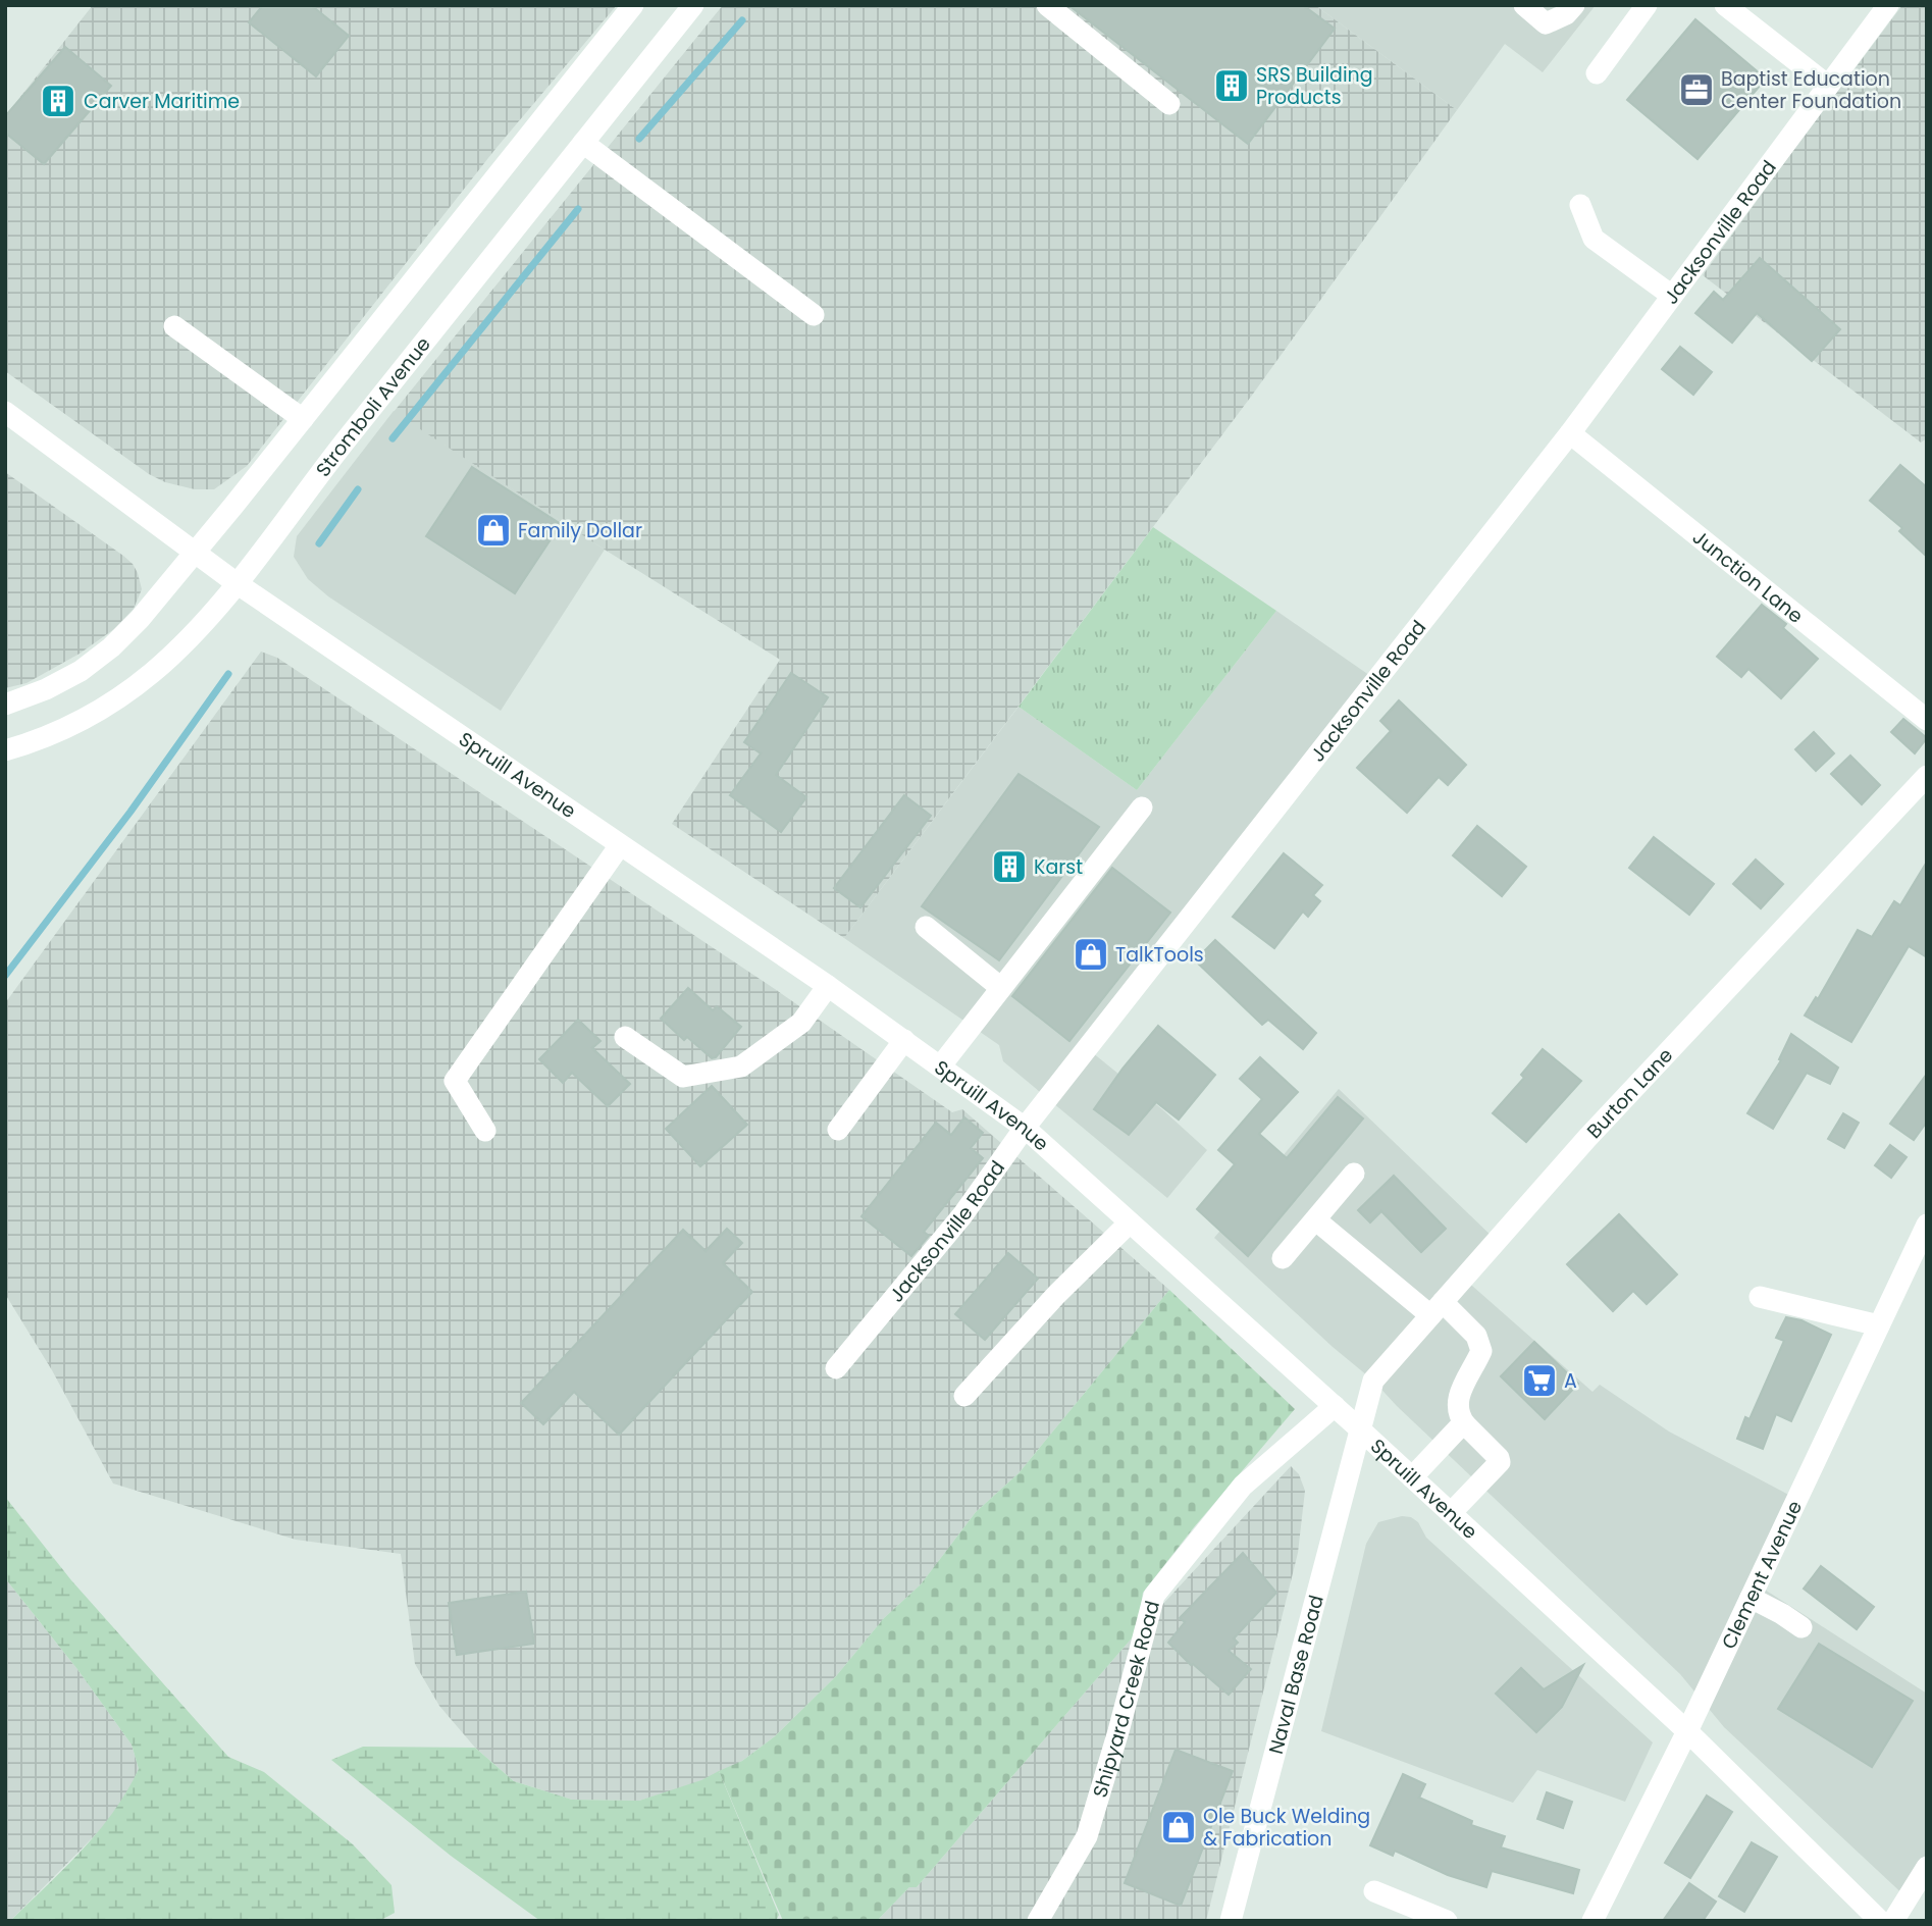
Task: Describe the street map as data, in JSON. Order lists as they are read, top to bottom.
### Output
{
  "streets": {
    "street": [
      "Jacksonville Road",
      "Stromboli Avenue",
      "Junction Lane",
      "Spruill Avenue",
      "Burton Lane",
      "Clement Avenue",
      "Naval Base Road",
      "Shipyard Creek Road"
    ]
  },
  "crossings": [
    ["Jacksonville Road", "Junction Lane"],
    ["Jacksonville Road", "Spruill Avenue"],
    ["Stromboli Avenue", "Spruill Avenue"],
    ["Spruill Avenue", "Burton Lane"],
    ["Spruill Avenue", "Clement Avenue"],
    ["Spruill Avenue", "Naval Base Road"],
    ["Spruill Avenue", "Shipyard Creek Road"],
    ["Burton Lane", "Naval Base Road"]
  ],
  "places": {
    "building": ["SRS Building Products", "Carver Maritime", "Karst"],
    "office": ["Baptist Education Center Foundation"],
    "shop": ["Family Dollar", "TalkTools", "Ole Buck Welding & Fabrication"],
    "supermarket": ["A"]
  }
}
